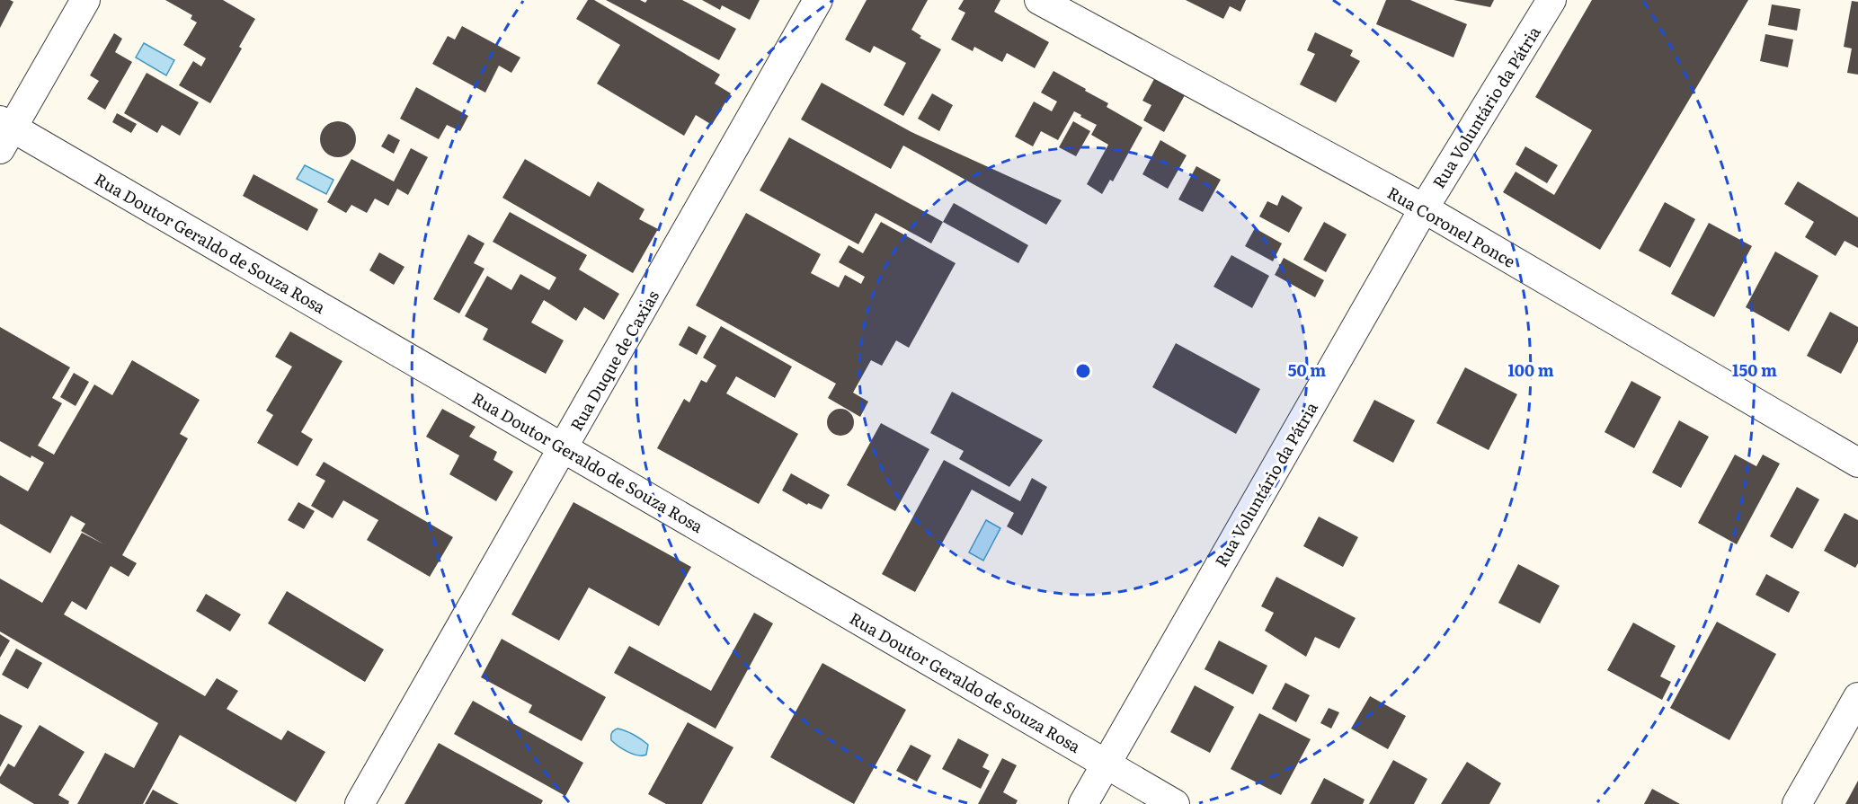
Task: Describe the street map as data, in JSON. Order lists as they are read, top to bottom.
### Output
{
  "streets": {
    "street": [
      "Rua Voluntário da Pátria",
      "Rua Coronel Ponce",
      "Rua Doutor Geraldo de Souza Rosa",
      "Rua Duque de Caxias"
    ]
  },
  "crossings": [
    ["Rua Voluntário da Pátria", "Rua Coronel Ponce"],
    ["Rua Voluntário da Pátria", "Rua Doutor Geraldo de Souza Rosa"],
    ["Rua Doutor Geraldo de Souza Rosa", "Rua Duque de Caxias"]
  ],
  "rings": ["50 m", "100 m", "150 m"]
}
